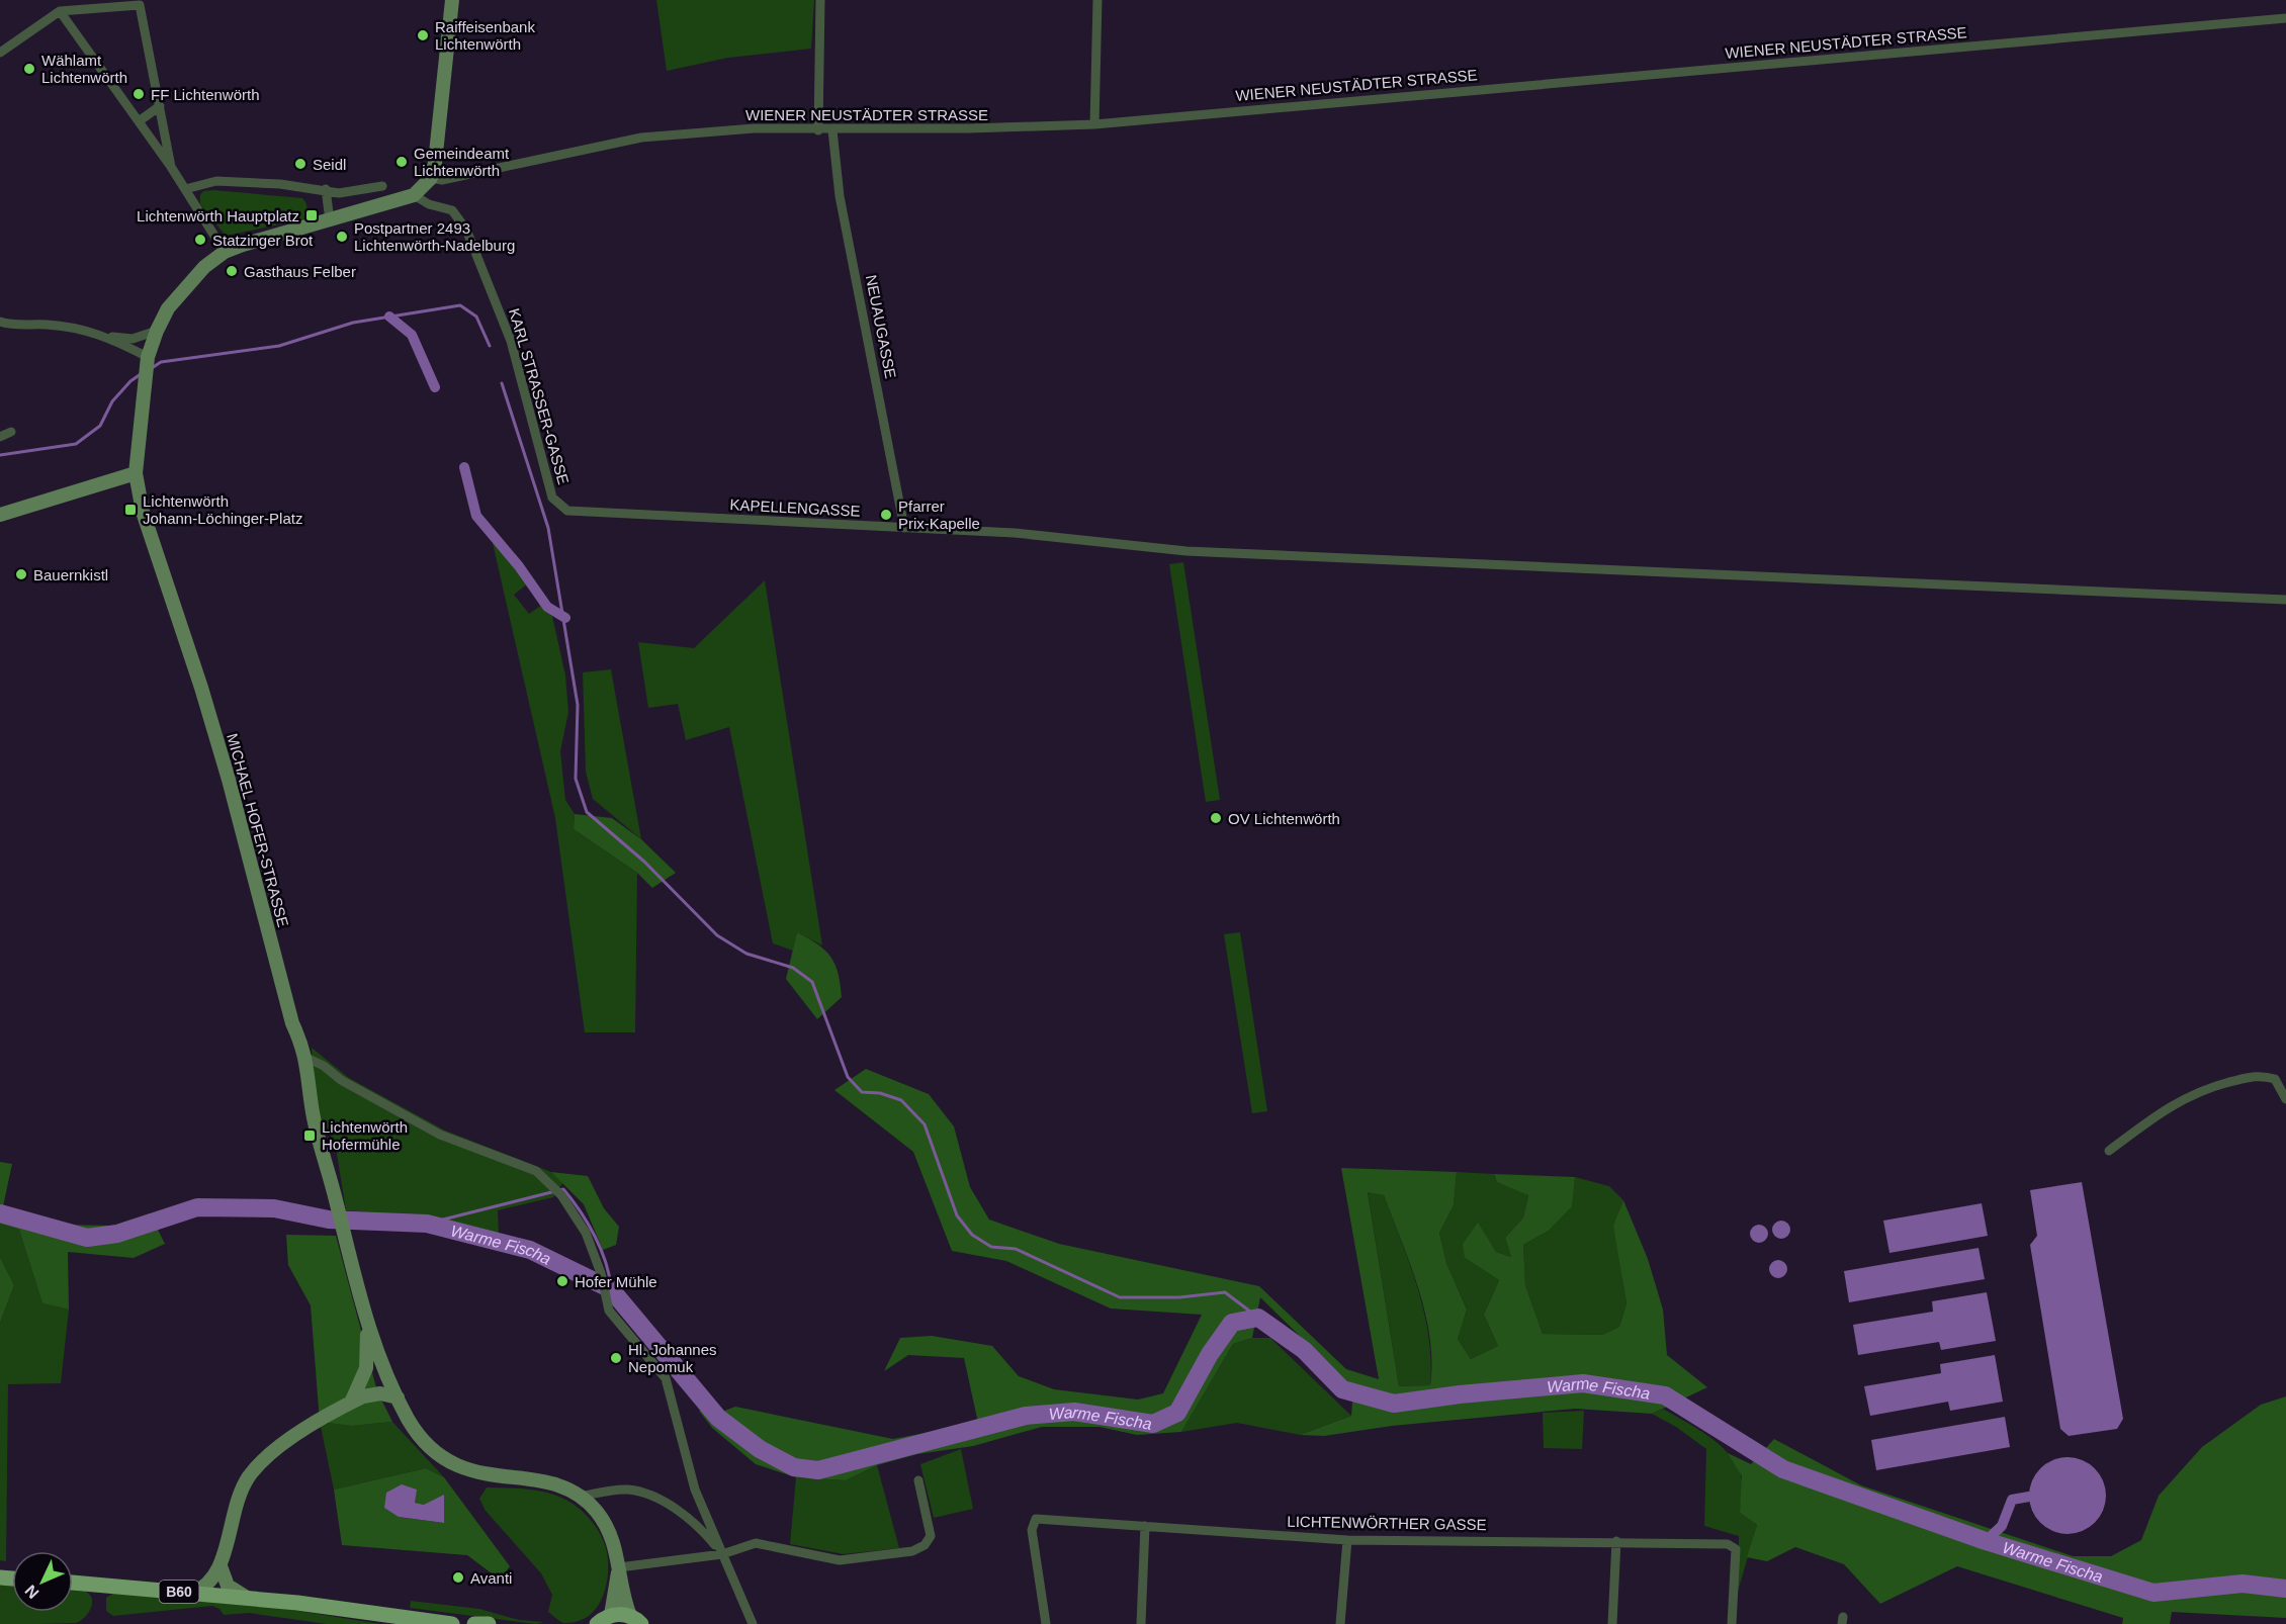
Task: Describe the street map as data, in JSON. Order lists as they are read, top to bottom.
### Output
{
  "streets": {
    "main road": ["MICHAEL HOFER-STRASSE", "B60"],
    "street": [
      "WIENER NEUSTÄDTER STRASSE",
      "NEUAUGASSE",
      "KARL STRASSER-GASSE",
      "KAPELLENGASSE",
      "LICHTENWÖRTHER GASSE"
    ]
  },
  "crossings": [
    ["WIENER NEUSTÄDTER STRASSE", "NEUAUGASSE"],
    ["NEUAUGASSE", "KAPELLENGASSE"],
    ["KARL STRASSER-GASSE", "KAPELLENGASSE"]
  ],
  "water": ["Warme Fischa"],
  "places": {
    "other": [
      "Raiffeisenbank Lichtenwörth",
      "Wählamt Lichtenwörth",
      "FF Lichtenwörth",
      "Gemeindeamt Lichtenwörth",
      "Seidl",
      "Postpartner 2493 Lichtenwörth-Nadelburg",
      "Statzinger Brot",
      "Gasthaus Felber",
      "Pfarrer Prix-Kapelle",
      "Bauernkistl",
      "OV Lichtenwörth",
      "Hofer Mühle",
      "Hl. Johannes Nepomuk",
      "Avanti"
    ],
    "transit": ["Lichtenwörth Hauptplatz", "Lichtenwörth Johann-Löchinger-Platz", "Lichtenwörth Hofermühle"]
  },
  "north": "bottom left"
}
